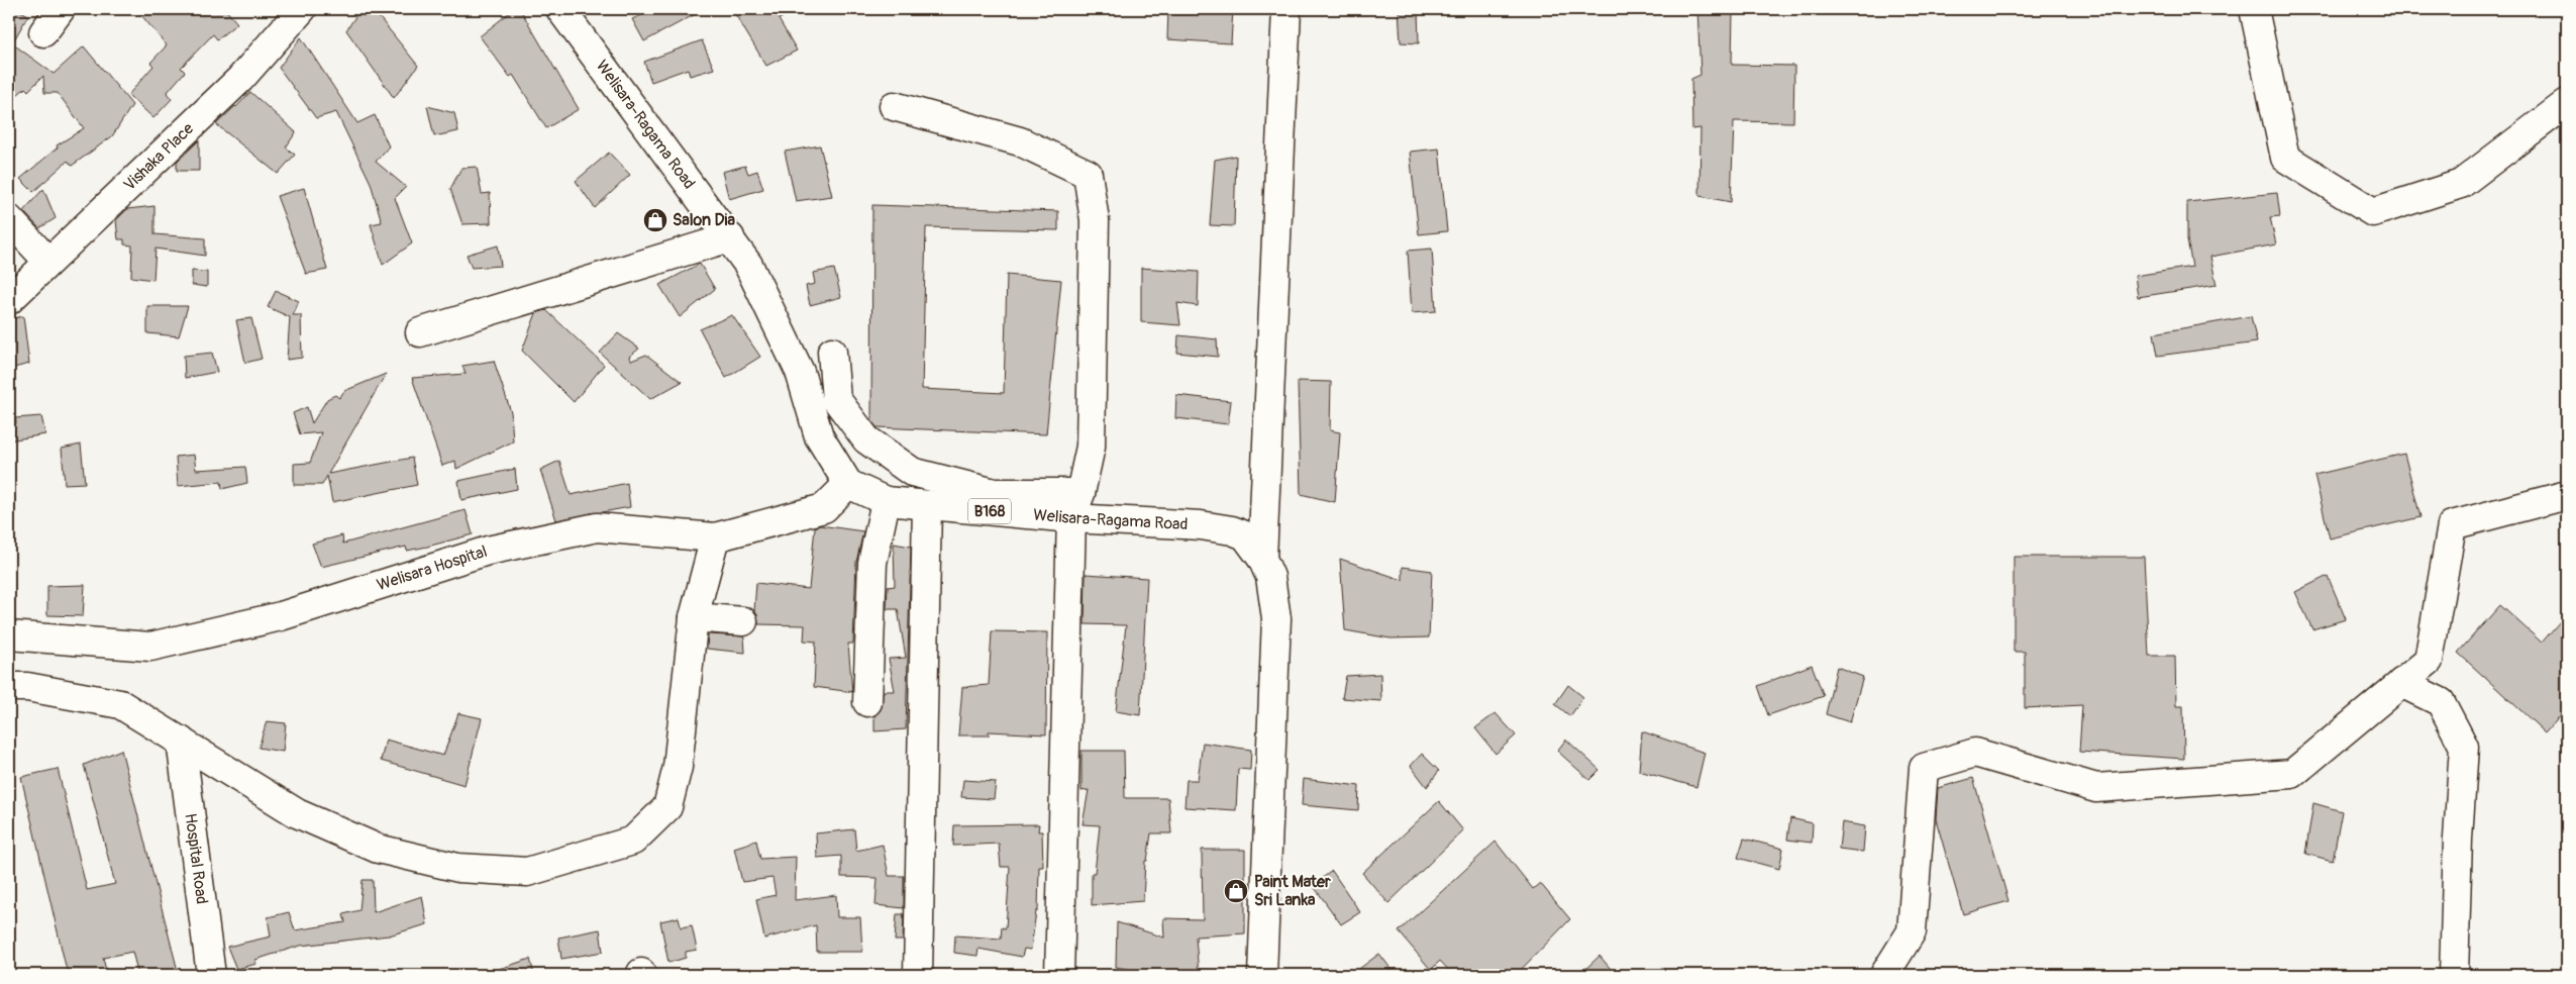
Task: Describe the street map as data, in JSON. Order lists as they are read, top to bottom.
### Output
{
  "streets": {
    "street": [
      "Welisara-Ragama Road",
      "Vishaka Place",
      "B168",
      "Welisara Hospital",
      "Hospital Road"
    ]
  },
  "crossings": [
    ["Welisara-Ragama Road", "Welisara Hospital"]
  ],
  "places": {
    "shop": ["Salon Dia", "Paint Mater Sri Lanka"]
  }
}
